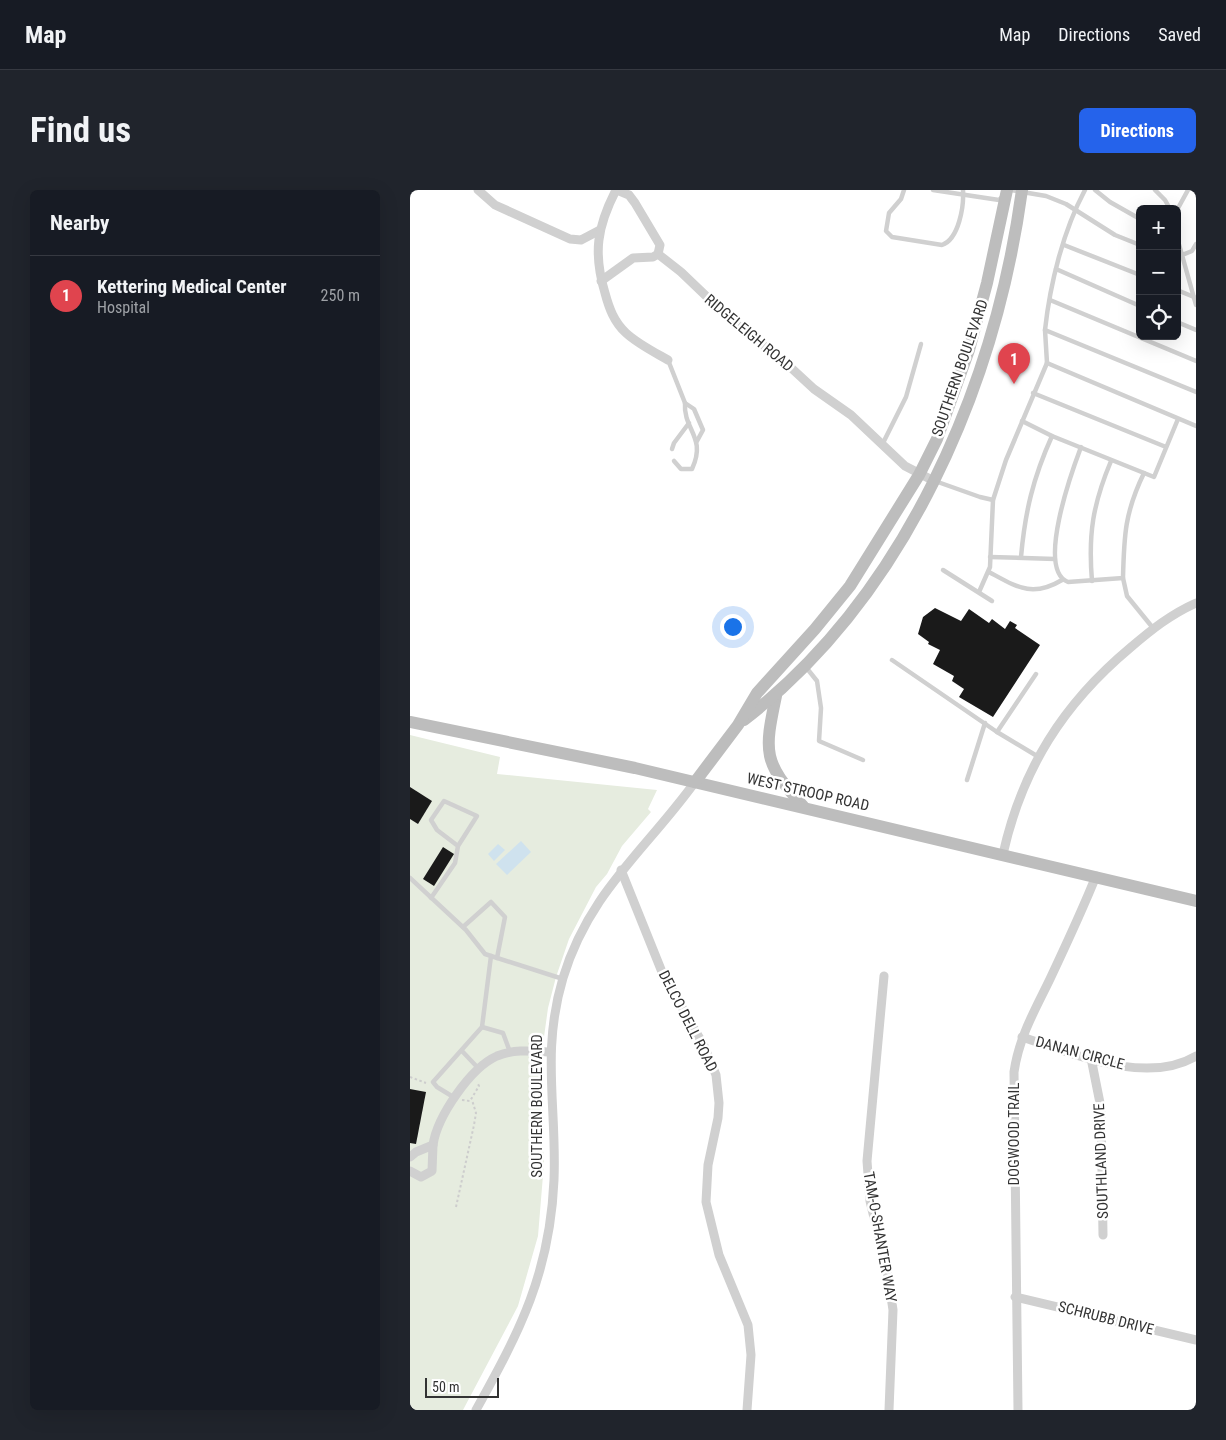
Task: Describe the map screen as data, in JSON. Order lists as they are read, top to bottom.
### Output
{
  "streets": {
    "street": [
      "RIDGELEIGH ROAD",
      "SOUTHERN BOULEVARD",
      "WEST STROOP ROAD",
      "DELCO DELL ROAD",
      "DANAN CIRCLE",
      "DOGWOOD TRAIL",
      "SOUTHLAND DRIVE",
      "TAM-O-SHANTER WAY",
      "SCHRUBB DRIVE"
    ]
  },
  "crossings": [
    ["RIDGELEIGH ROAD", "SOUTHERN BOULEVARD"],
    ["SOUTHERN BOULEVARD", "WEST STROOP ROAD"],
    ["SOUTHERN BOULEVARD", "DELCO DELL ROAD"],
    ["WEST STROOP ROAD", "DOGWOOD TRAIL"],
    ["DANAN CIRCLE", "DOGWOOD TRAIL"],
    ["DANAN CIRCLE", "SOUTHLAND DRIVE"],
    ["DOGWOOD TRAIL", "SCHRUBB DRIVE"]
  ],
  "scale_bar": "50 m",
  "page": {
    "header": "Map",
    "nav": ["Map", "Directions", "Saved"],
    "buttons": "Directions",
    "title": "Find us",
    "heading": "Nearby",
    "map_buttons": ["+", "−"],
    "list": [
      {
        "mark": "1",
        "name": "Kettering Medical Center",
        "note": "Hospital",
        "value": "250 m"
      }
    ],
    "pins": "1",
    "scale": "50 m"
  }
}
